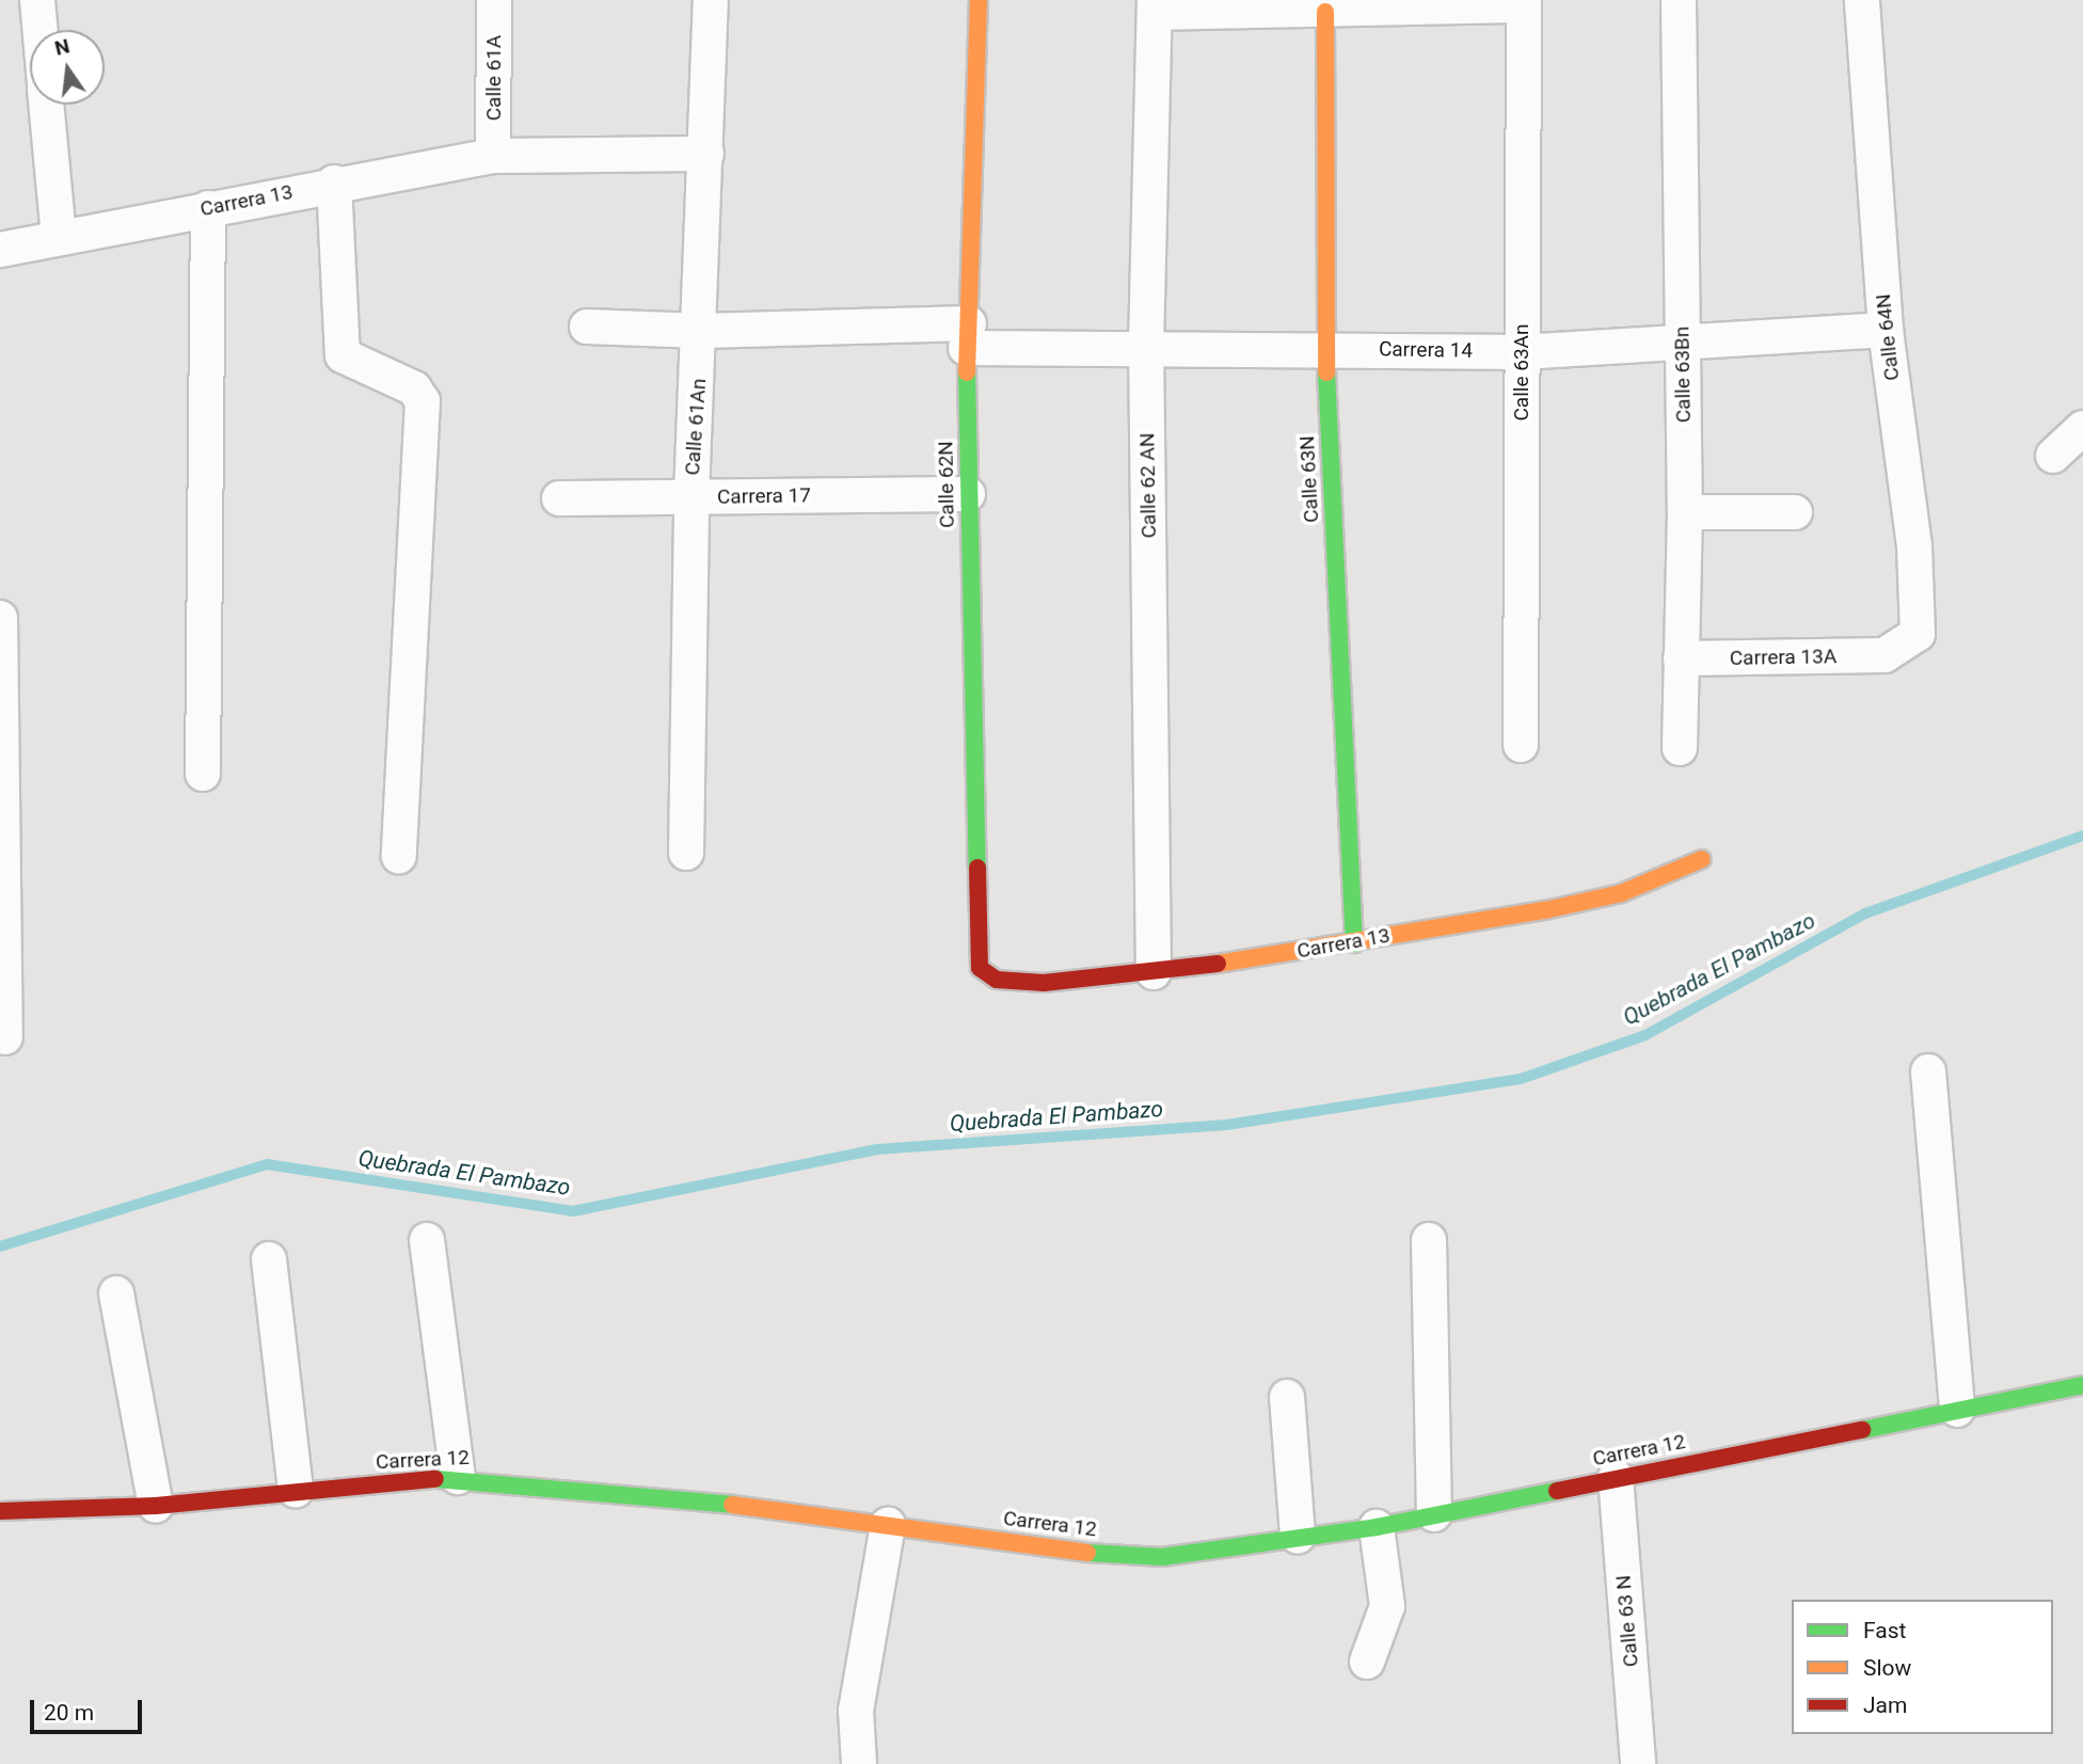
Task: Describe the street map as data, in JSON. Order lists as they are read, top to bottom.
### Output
{
  "streets": {
    "street": [
      "Calle 61A",
      "Carrera 13",
      "Calle 64N",
      "Carrera 14",
      "Calle 63An",
      "Calle 63Bn",
      "Calle 61An",
      "Calle 63N",
      "Calle 62N",
      "Calle 62 AN",
      "Carrera 17",
      "Carrera 13A",
      "Carrera 12",
      "Calle 63 N"
    ]
  },
  "crossings": [
    ["Calle 61A", "Carrera 13"],
    ["Carrera 13", "Calle 61An"],
    ["Carrera 13", "Calle 63N"],
    ["Carrera 13", "Calle 62N"],
    ["Carrera 13", "Calle 62 AN"],
    ["Calle 64N", "Carrera 14"],
    ["Calle 64N", "Carrera 13A"],
    ["Carrera 14", "Calle 63An"],
    ["Carrera 14", "Calle 63Bn"],
    ["Carrera 14", "Calle 63N"],
    ["Carrera 14", "Calle 62N"],
    ["Carrera 14", "Calle 62 AN"],
    ["Calle 63Bn", "Carrera 13A"],
    ["Calle 61An", "Carrera 17"],
    ["Calle 62N", "Carrera 17"],
    ["Carrera 12", "Calle 63 N"]
  ],
  "water": ["Quebrada El Pambazo"],
  "legend": ["Fast", "Slow", "Jam"],
  "scale_bar": "20 m",
  "north": "top"
}
